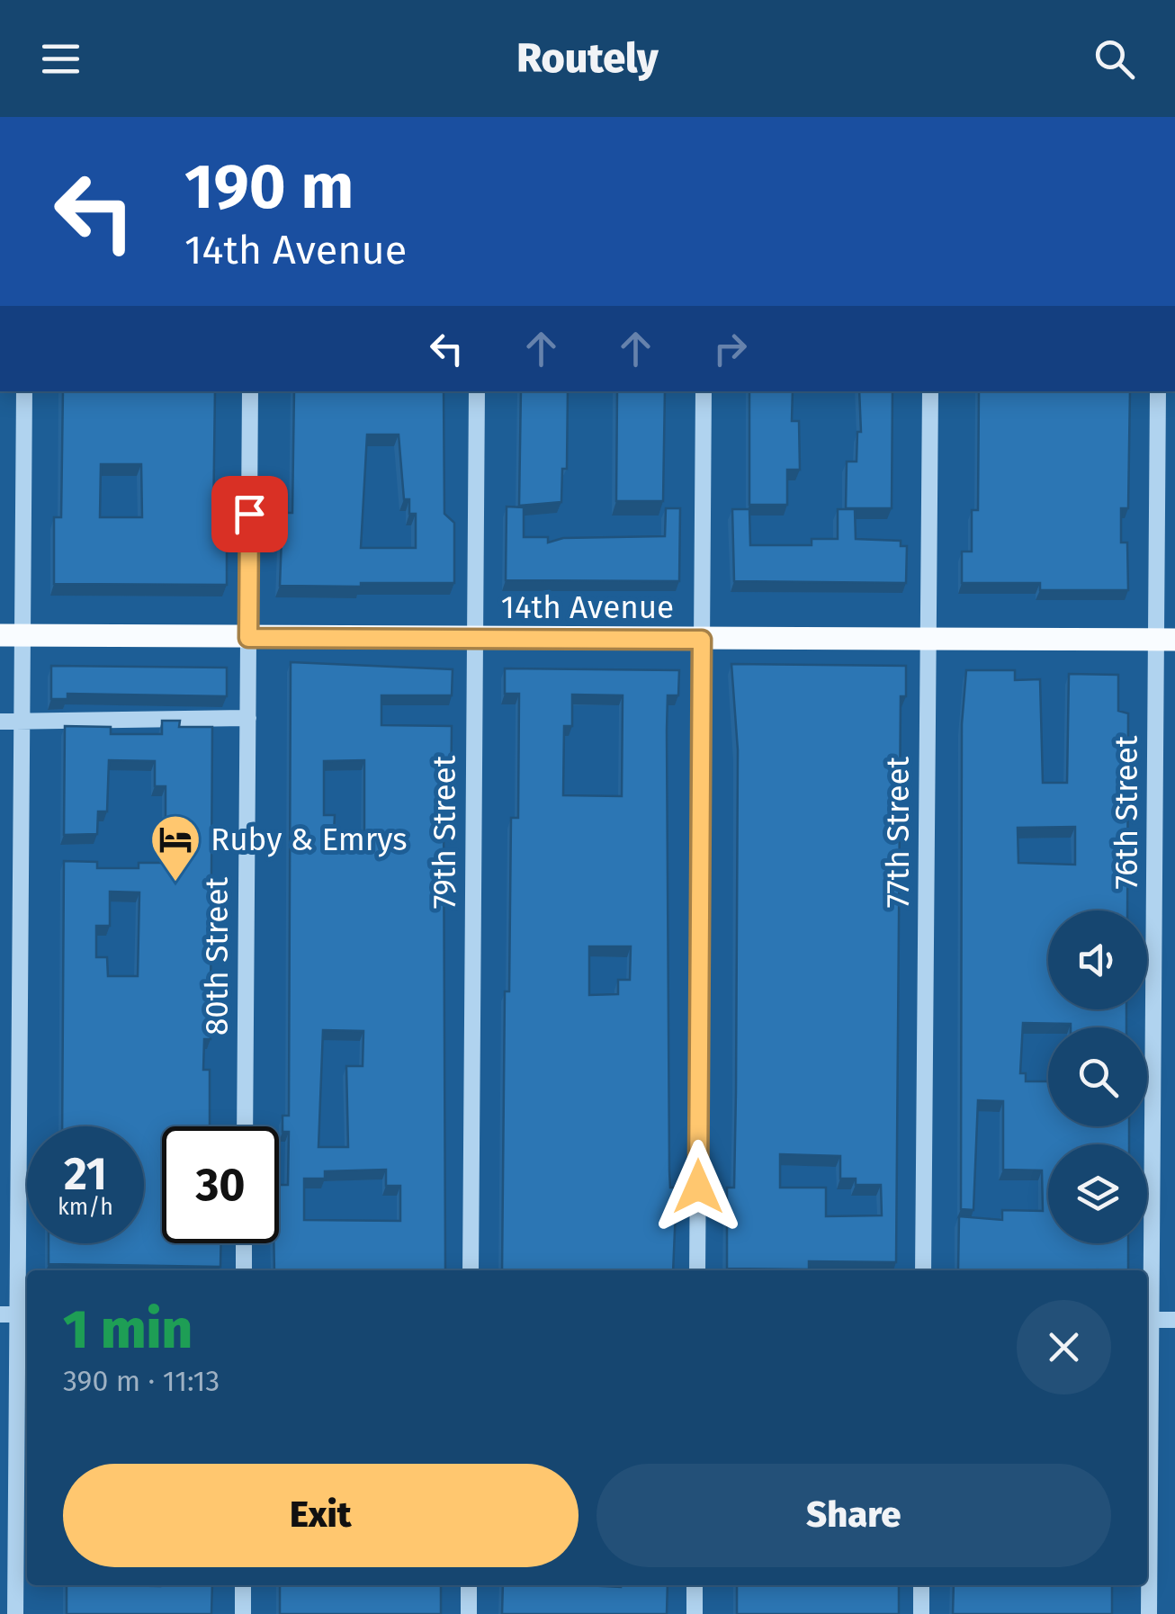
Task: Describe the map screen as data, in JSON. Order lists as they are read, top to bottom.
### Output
{
  "streets": {
    "main road": ["14th Avenue"],
    "street": [
      "76th Street",
      "79th Street",
      "77th Street",
      "80th Street"
    ]
  },
  "crossings": [
    ["14th Avenue", "76th Street"],
    ["14th Avenue", "79th Street"],
    ["14th Avenue", "77th Street"],
    ["14th Avenue", "80th Street"]
  ],
  "places": {
    "hotel": ["Ruby & Emrys"]
  },
  "page": {
    "header": "Routely",
    "turn": ["190 m", "14th Avenue"],
    "speed": "21 km/h",
    "limit": "30",
    "heading": ["1 min", "390 m · 11:13"],
    "buttons": ["Exit", "Share"]
  }
}
